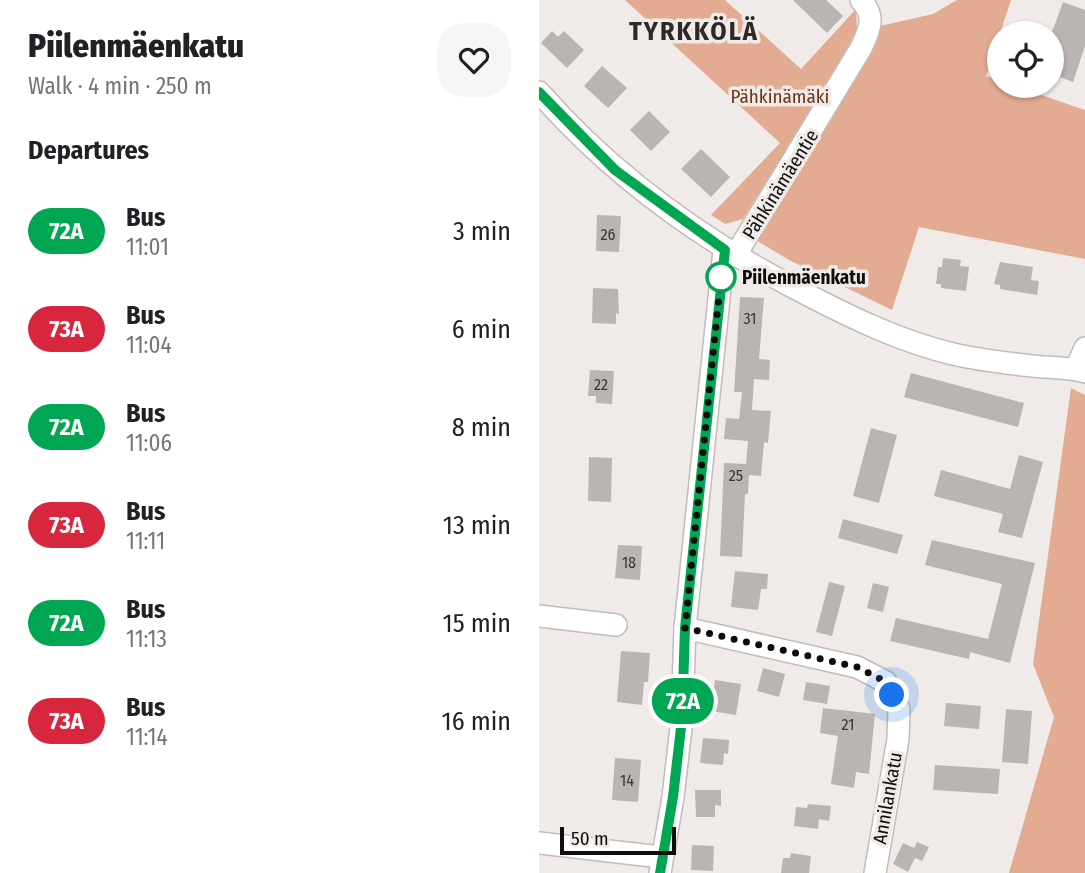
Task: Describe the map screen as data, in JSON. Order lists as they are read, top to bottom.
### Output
{
  "streets": {
    "street": ["Pähkinämäentie", "Annilankatu"]
  },
  "crossings": [
    ["Pähkinämäentie", "Annilankatu"]
  ],
  "districts": ["TYRKKÖLÄ"],
  "parks": ["Pähkinämäki"],
  "places": ["Piilenmäenkatu"],
  "lines": ["bus line 72A"],
  "house_numbers": [
    "26",
    "31",
    "22",
    "25",
    "18",
    "21",
    "14"
  ],
  "scale_bar": "50 m",
  "page": {
    "heading": [
      ["Piilenmäenkatu", "Walk · 4 min · 250 m"],
      "Departures"
    ],
    "on_map": "72A",
    "list": [
      {
        "mark": "72A",
        "name": "Bus",
        "note": "11:01",
        "value": "3 min"
      },
      {
        "mark": "73A",
        "name": "Bus",
        "note": "11:04",
        "value": "6 min"
      },
      {
        "mark": "72A",
        "name": "Bus",
        "note": "11:06",
        "value": "8 min"
      },
      {
        "mark": "73A",
        "name": "Bus",
        "note": "11:11",
        "value": "13 min"
      },
      {
        "mark": "72A",
        "name": "Bus",
        "note": "11:13",
        "value": "15 min"
      },
      {
        "mark": "73A",
        "name": "Bus",
        "note": "11:14",
        "value": "16 min"
      }
    ],
    "scale": "50 m"
  }
}
